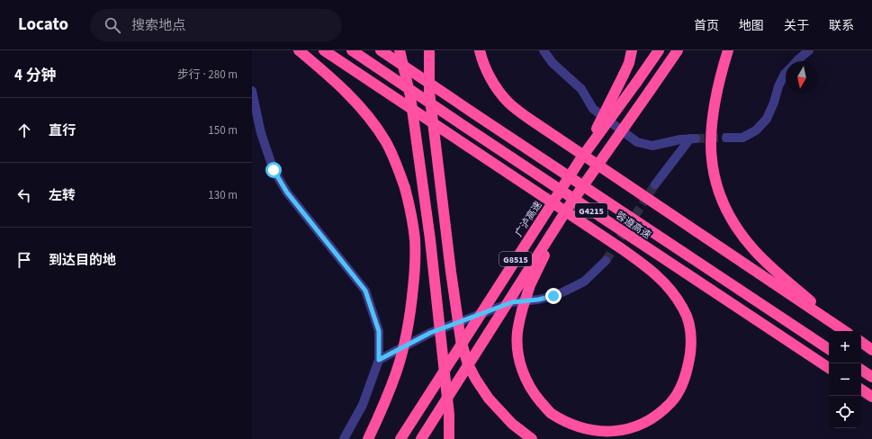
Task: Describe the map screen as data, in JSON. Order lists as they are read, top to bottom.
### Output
{
  "streets": {
    "highway": [
      "G4215",
      "广泸高速",
      "蓉遵高速",
      "G8515"
    ]
  },
  "north": "bottom",
  "page": {
    "header": "Locato",
    "search": "搜索地点",
    "nav": [
      "首页",
      "地图",
      "关于",
      "联系"
    ],
    "heading": ["4 分钟", "步行 · 280 m"],
    "list": [
      ["直行", "150 m"],
      ["左转", "130 m"],
      "到达目的地"
    ],
    "map_buttons": ["+", "−"]
  }
}
